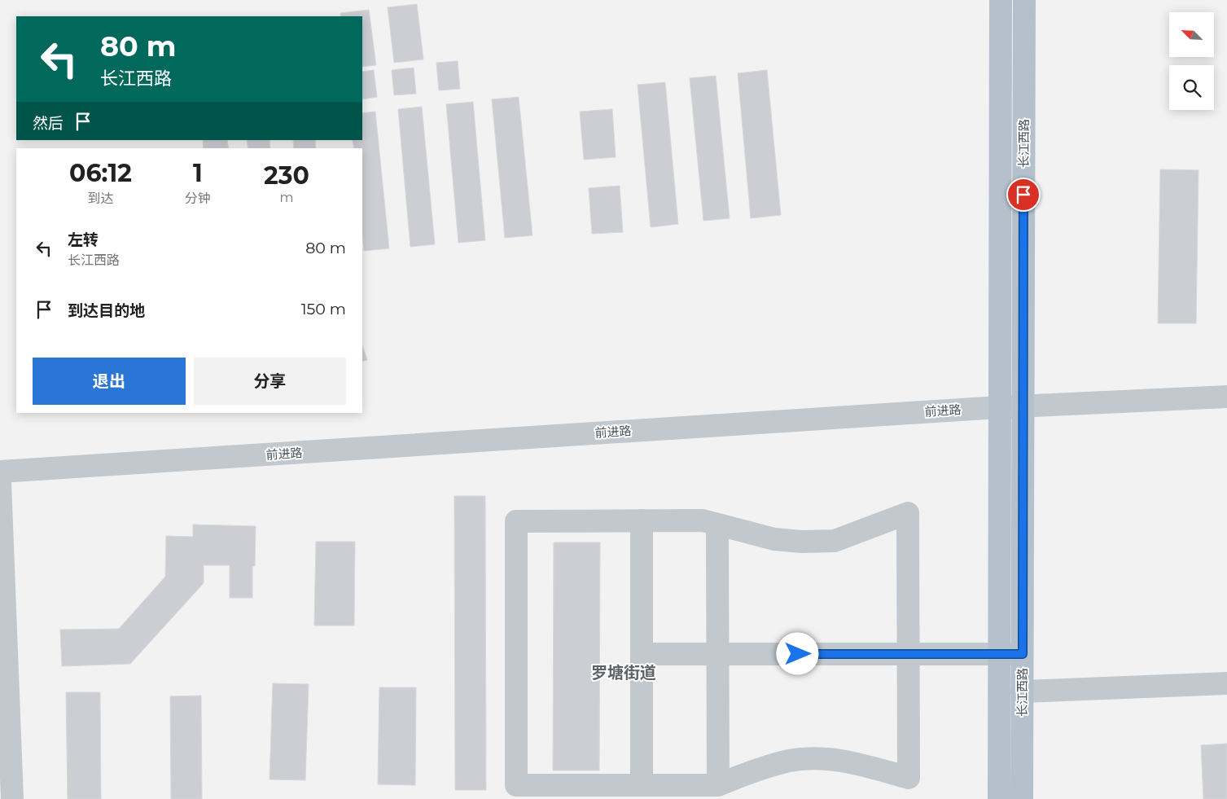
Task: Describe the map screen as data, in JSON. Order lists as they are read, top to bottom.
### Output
{
  "streets": {
    "main road": ["长江西路"],
    "street": ["前进路"]
  },
  "crossings": [
    ["长江西路", "前进路"]
  ],
  "districts": ["罗塘街道"],
  "north": "top left",
  "page": {
    "turn": ["80 m", "长江西路"],
    "then": "然后",
    "eta": [
      "06:12",
      "到达",
      "1",
      "分钟",
      "230",
      "m"
    ],
    "list": [
      {
        "name": "左转",
        "note": "长江西路",
        "value": "80 m"
      },
      {
        "name": "到达目的地",
        "value": "150 m"
      }
    ],
    "buttons": ["退出", "分享"]
  }
}
